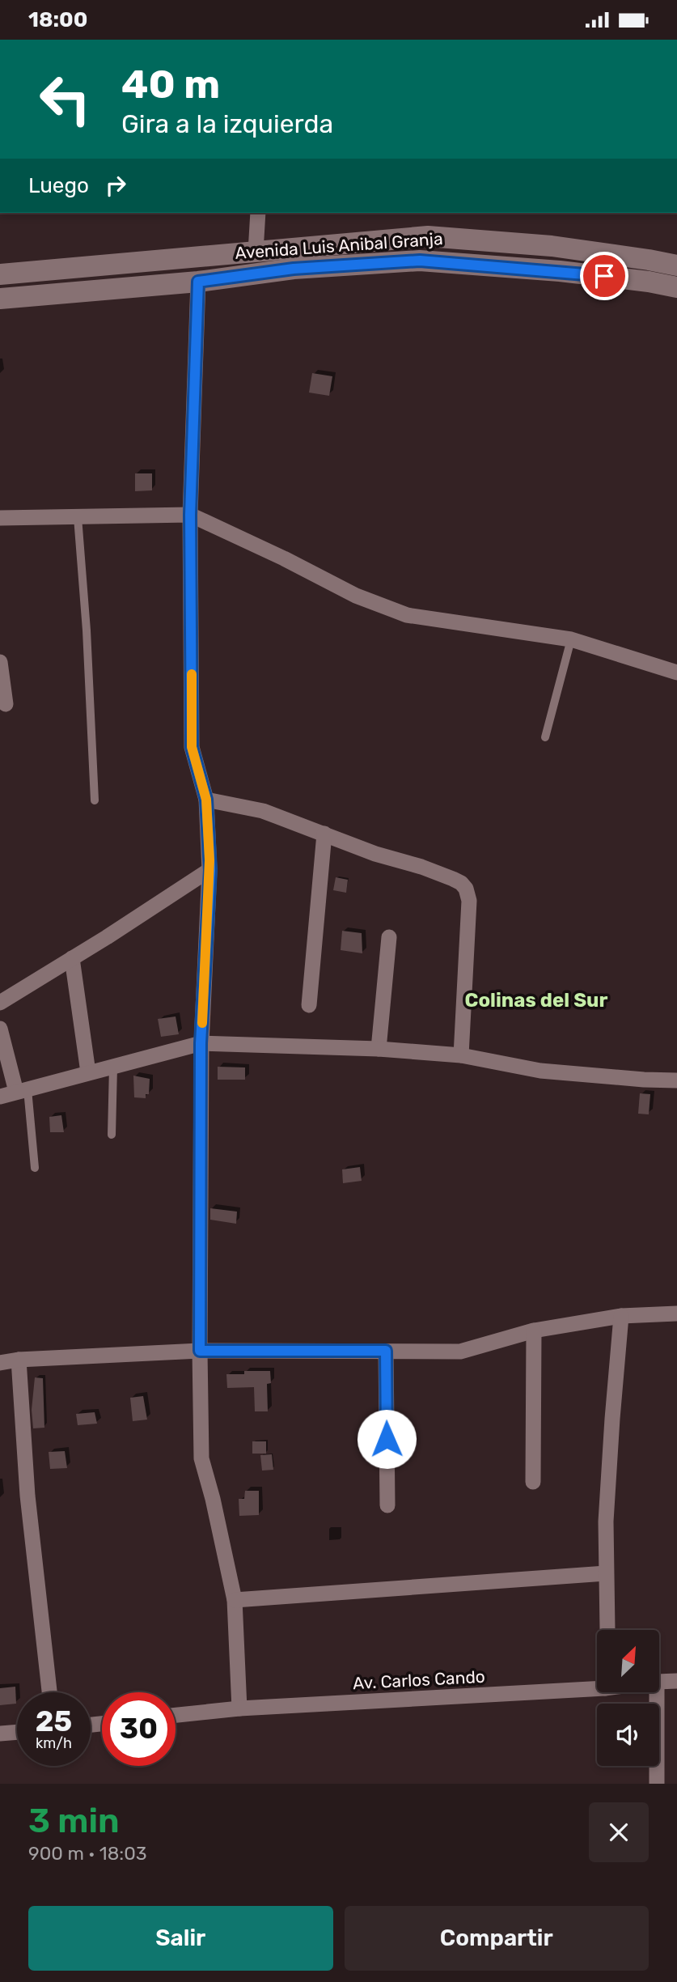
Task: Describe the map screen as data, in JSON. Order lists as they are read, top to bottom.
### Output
{
  "streets": {
    "main road": ["Avenida Luis Anibal Granja"],
    "street": ["Av. Carlos Cando"]
  },
  "districts": ["Colinas del Sur"],
  "north": "top right",
  "page": {
    "status": "18:00",
    "turn": ["40 m", "Gira a la izquierda"],
    "then": "Luego",
    "speed": "25 km/h",
    "limit": "30",
    "heading": ["3 min", "900 m · 18:03"],
    "buttons": ["Salir", "Compartir"]
  }
}
